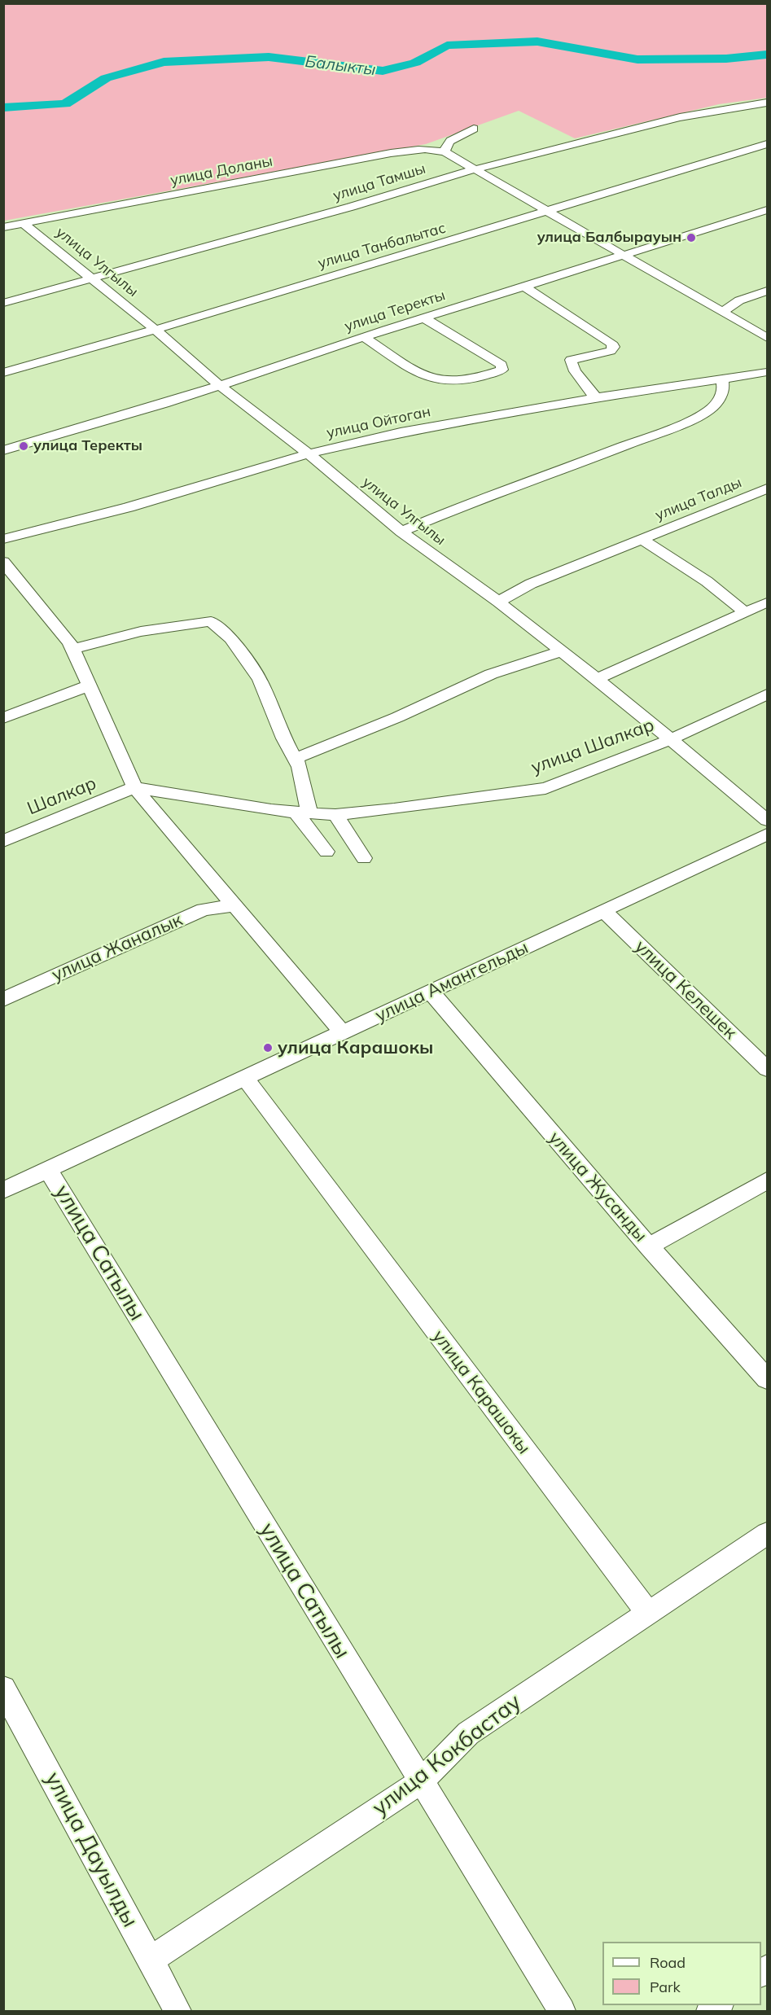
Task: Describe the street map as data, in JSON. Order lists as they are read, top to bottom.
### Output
{
  "streets": {
    "street": [
      "улица Доланы",
      "улица Тамшы",
      "улица Танбалытас",
      "улица Улгылы",
      "улица Теректы",
      "улица Ойтоган",
      "улица Талды",
      "улица Шалкар",
      "Шалкар",
      "улица Жаналык",
      "улица Амангельды",
      "улица Келешек",
      "улица Жусанды",
      "улица Сатылы",
      "улица Карашокы",
      "улица Кокбастау",
      "улица Дауылды"
    ]
  },
  "crossings": [
    ["улица Доланы", "улица Улгылы"],
    ["улица Тамшы", "улица Улгылы"],
    ["улица Танбалытас", "улица Улгылы"],
    ["улица Улгылы", "улица Теректы"],
    ["улица Улгылы", "улица Ойтоган"],
    ["улица Улгылы", "улица Талды"],
    ["улица Улгылы", "улица Шалкар"],
    ["улица Шалкар", "Шалкар"],
    ["улица Амангельды", "улица Келешек"],
    ["улица Амангельды", "улица Жусанды"],
    ["улица Амангельды", "улица Сатылы"],
    ["улица Амангельды", "улица Карашокы"],
    ["улица Сатылы", "улица Кокбастау"],
    ["улица Карашокы", "улица Кокбастау"],
    ["улица Кокбастау", "улица Дауылды"]
  ],
  "water": ["Балыкты"],
  "places": ["улица Балбырауын", "улица Теректы", "улица Карашокы"],
  "legend": ["Road", "Park"]
}
